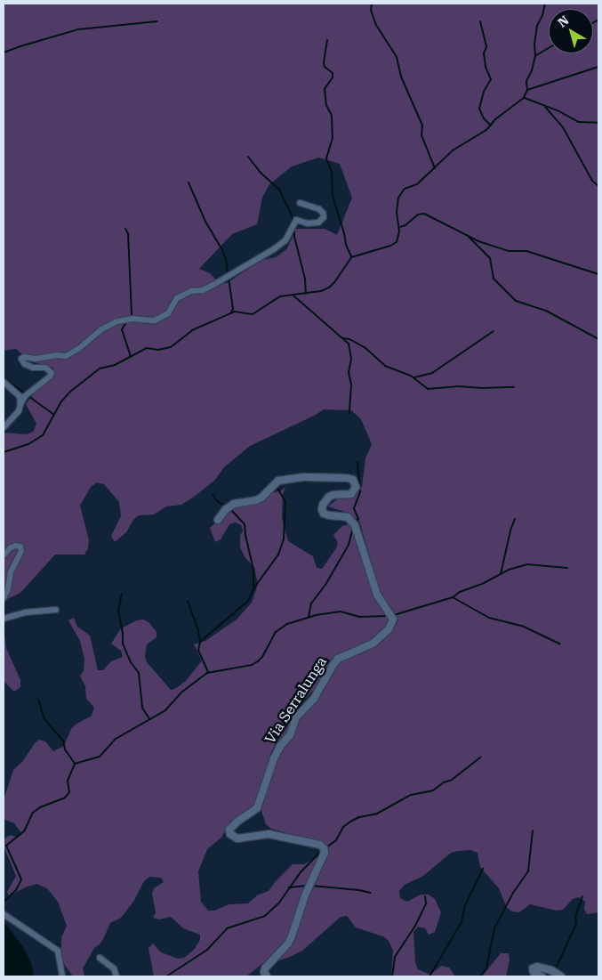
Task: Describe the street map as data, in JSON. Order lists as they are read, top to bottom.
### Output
{
  "streets": {
    "street": ["Via Serralunga"]
  },
  "north": "top left"
}
